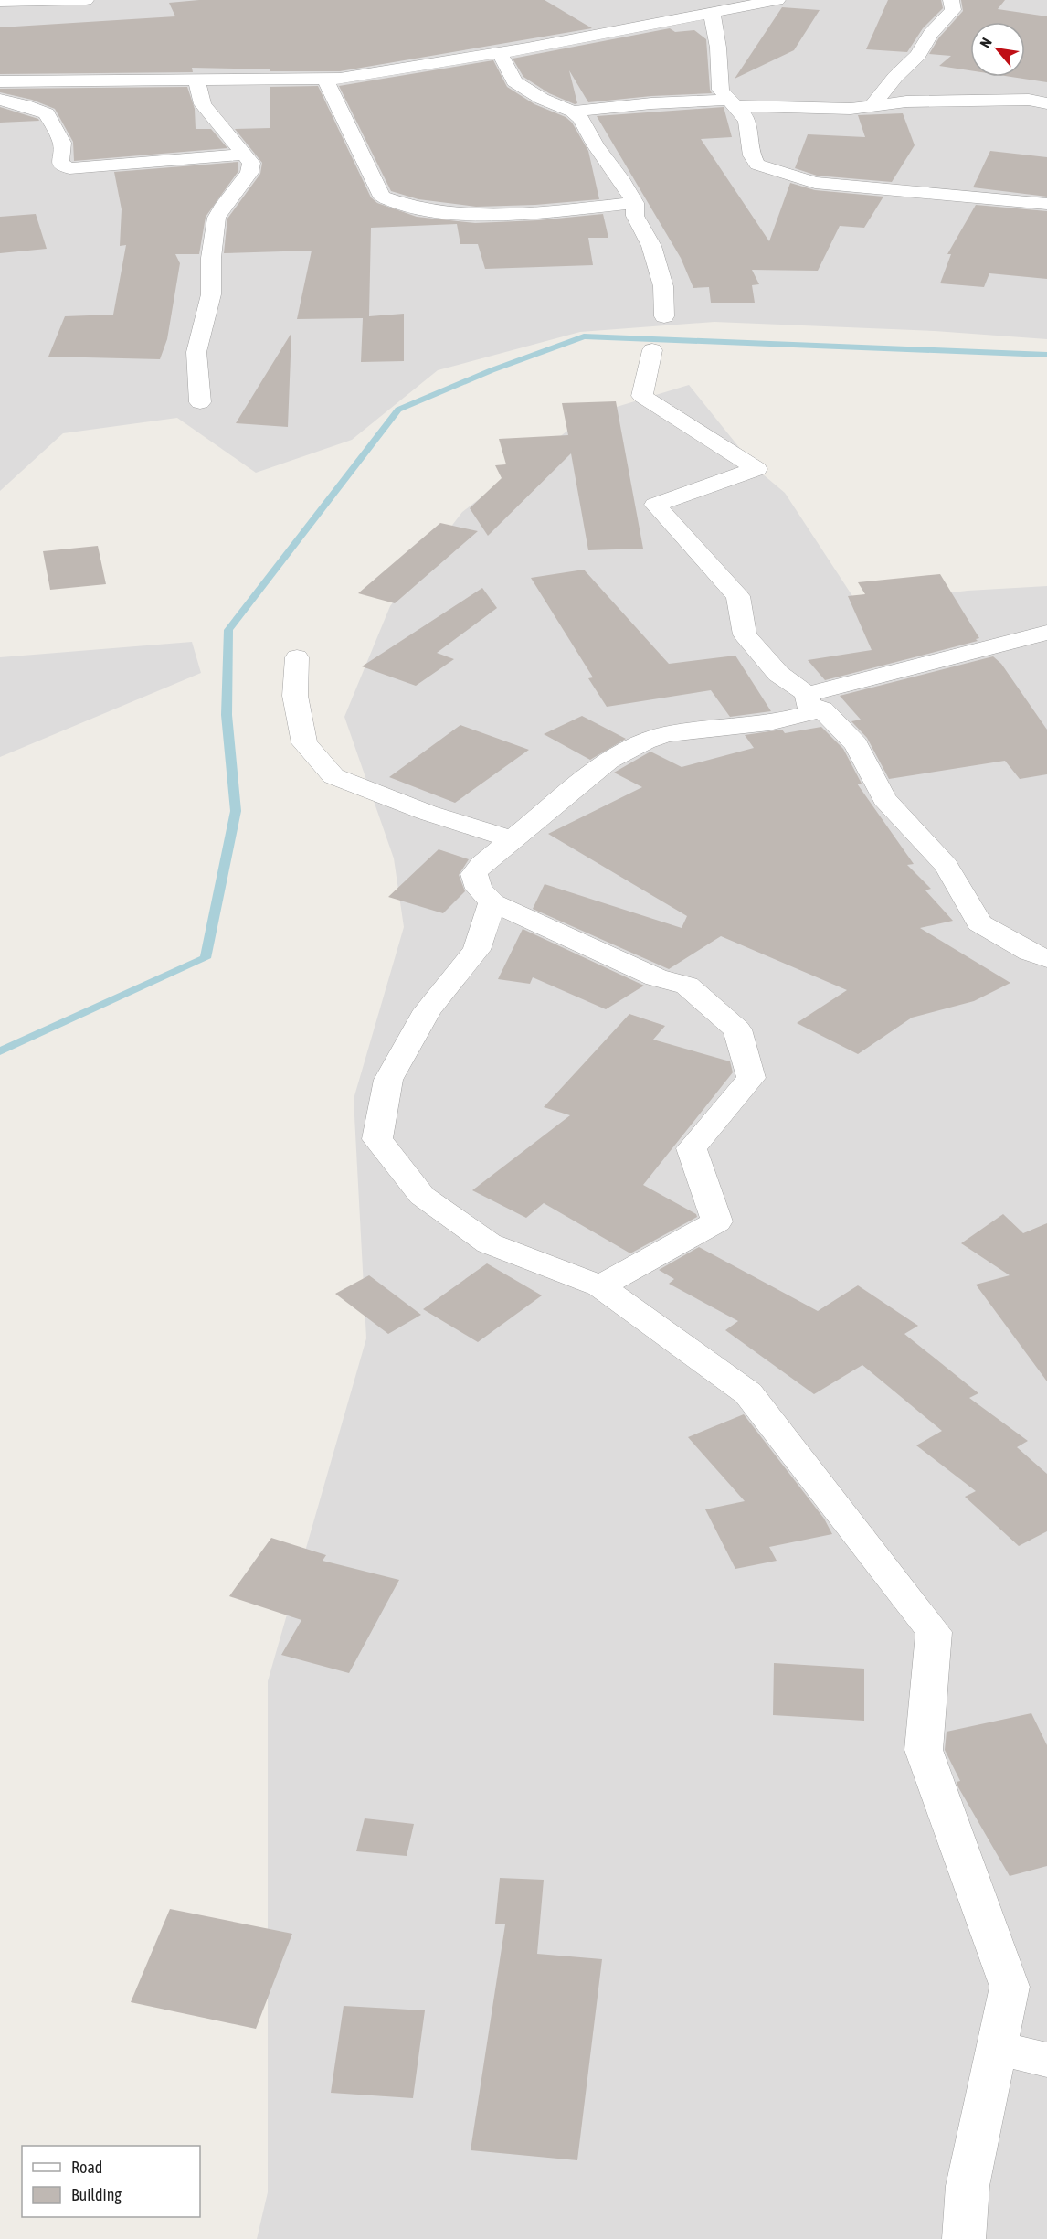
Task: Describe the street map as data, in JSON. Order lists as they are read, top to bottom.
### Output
{
  "legend": ["Road", "Building"],
  "north": "top left"
}
